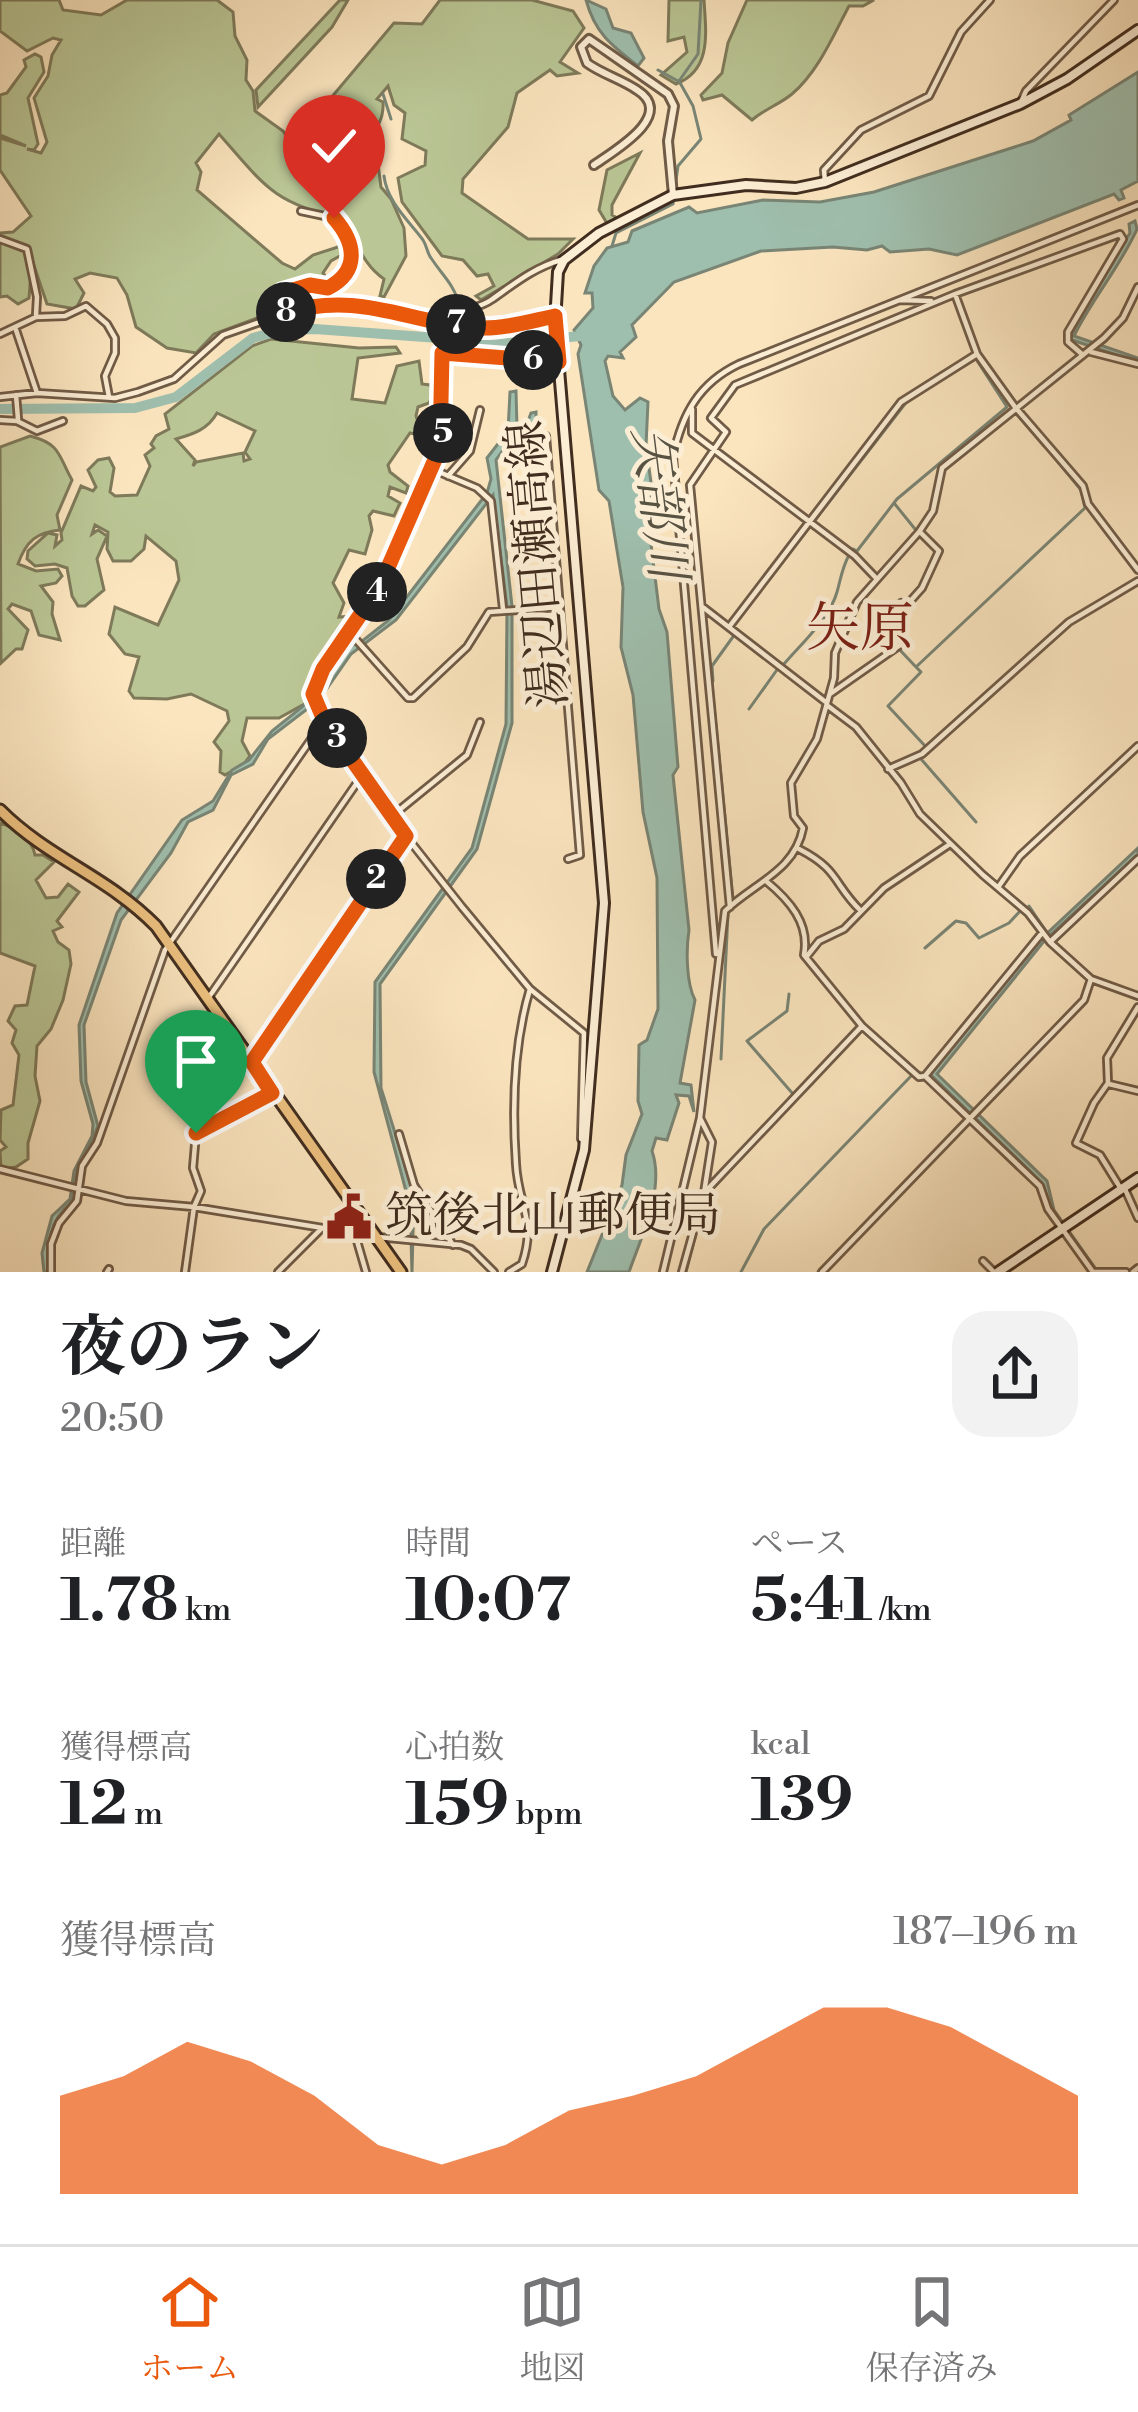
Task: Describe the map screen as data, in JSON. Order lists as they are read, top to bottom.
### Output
{
  "streets": {
    "main road": ["湯辺田瀬高線"]
  },
  "districts": ["矢原"],
  "water": ["矢部川"],
  "places": {
    "public building": ["筑後北山郵便局"]
  },
  "page": {
    "pins": [
      "8",
      "7",
      "6",
      "5",
      "4",
      "3",
      "2"
    ],
    "heading": ["夜のラン", "20:50"],
    "stats": [
      ["距離", "1.78 km"],
      ["時間", "10:07"],
      ["ペース", "5:41 /km"],
      ["獲得標高", "12 m"],
      ["心拍数", "159 bpm"],
      ["kcal", "139"]
    ],
    "chart": ["獲得標高", "187–196 m"],
    "tabs": ["ホーム", "地図", "保存済み"]
  }
}
